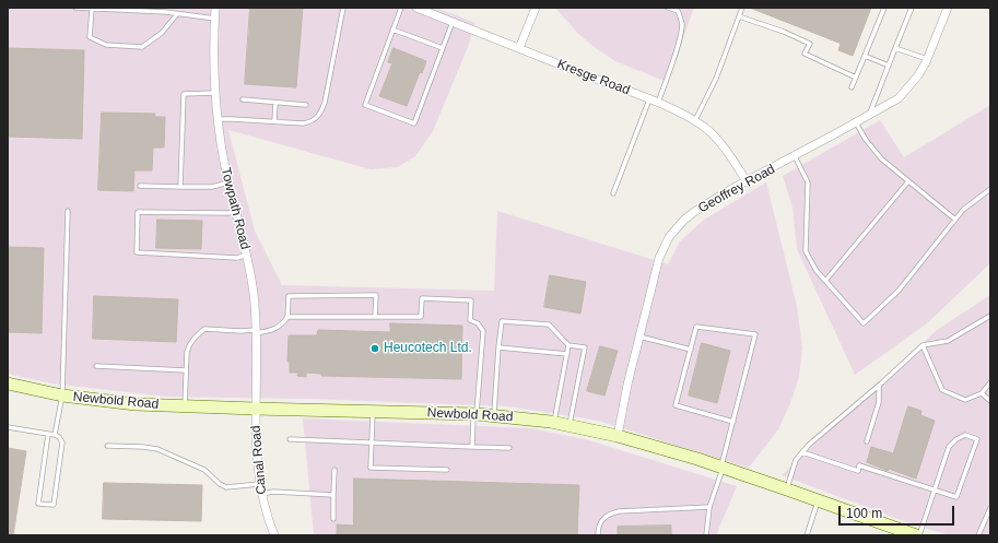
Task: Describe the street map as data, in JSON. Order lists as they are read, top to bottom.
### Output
{
  "streets": {
    "main road": ["Newbold Road"],
    "street": [
      "Kresge Road",
      "Geoffrey Road",
      "Towpath Road",
      "Canal Road"
    ]
  },
  "crossings": [
    ["Kresge Road", "Geoffrey Road"],
    ["Geoffrey Road", "Newbold Road"],
    ["Towpath Road", "Newbold Road"],
    ["Towpath Road", "Canal Road"],
    ["Newbold Road", "Canal Road"]
  ],
  "places": ["Heucotech Ltd."],
  "scale_bar": "100 m"
}
